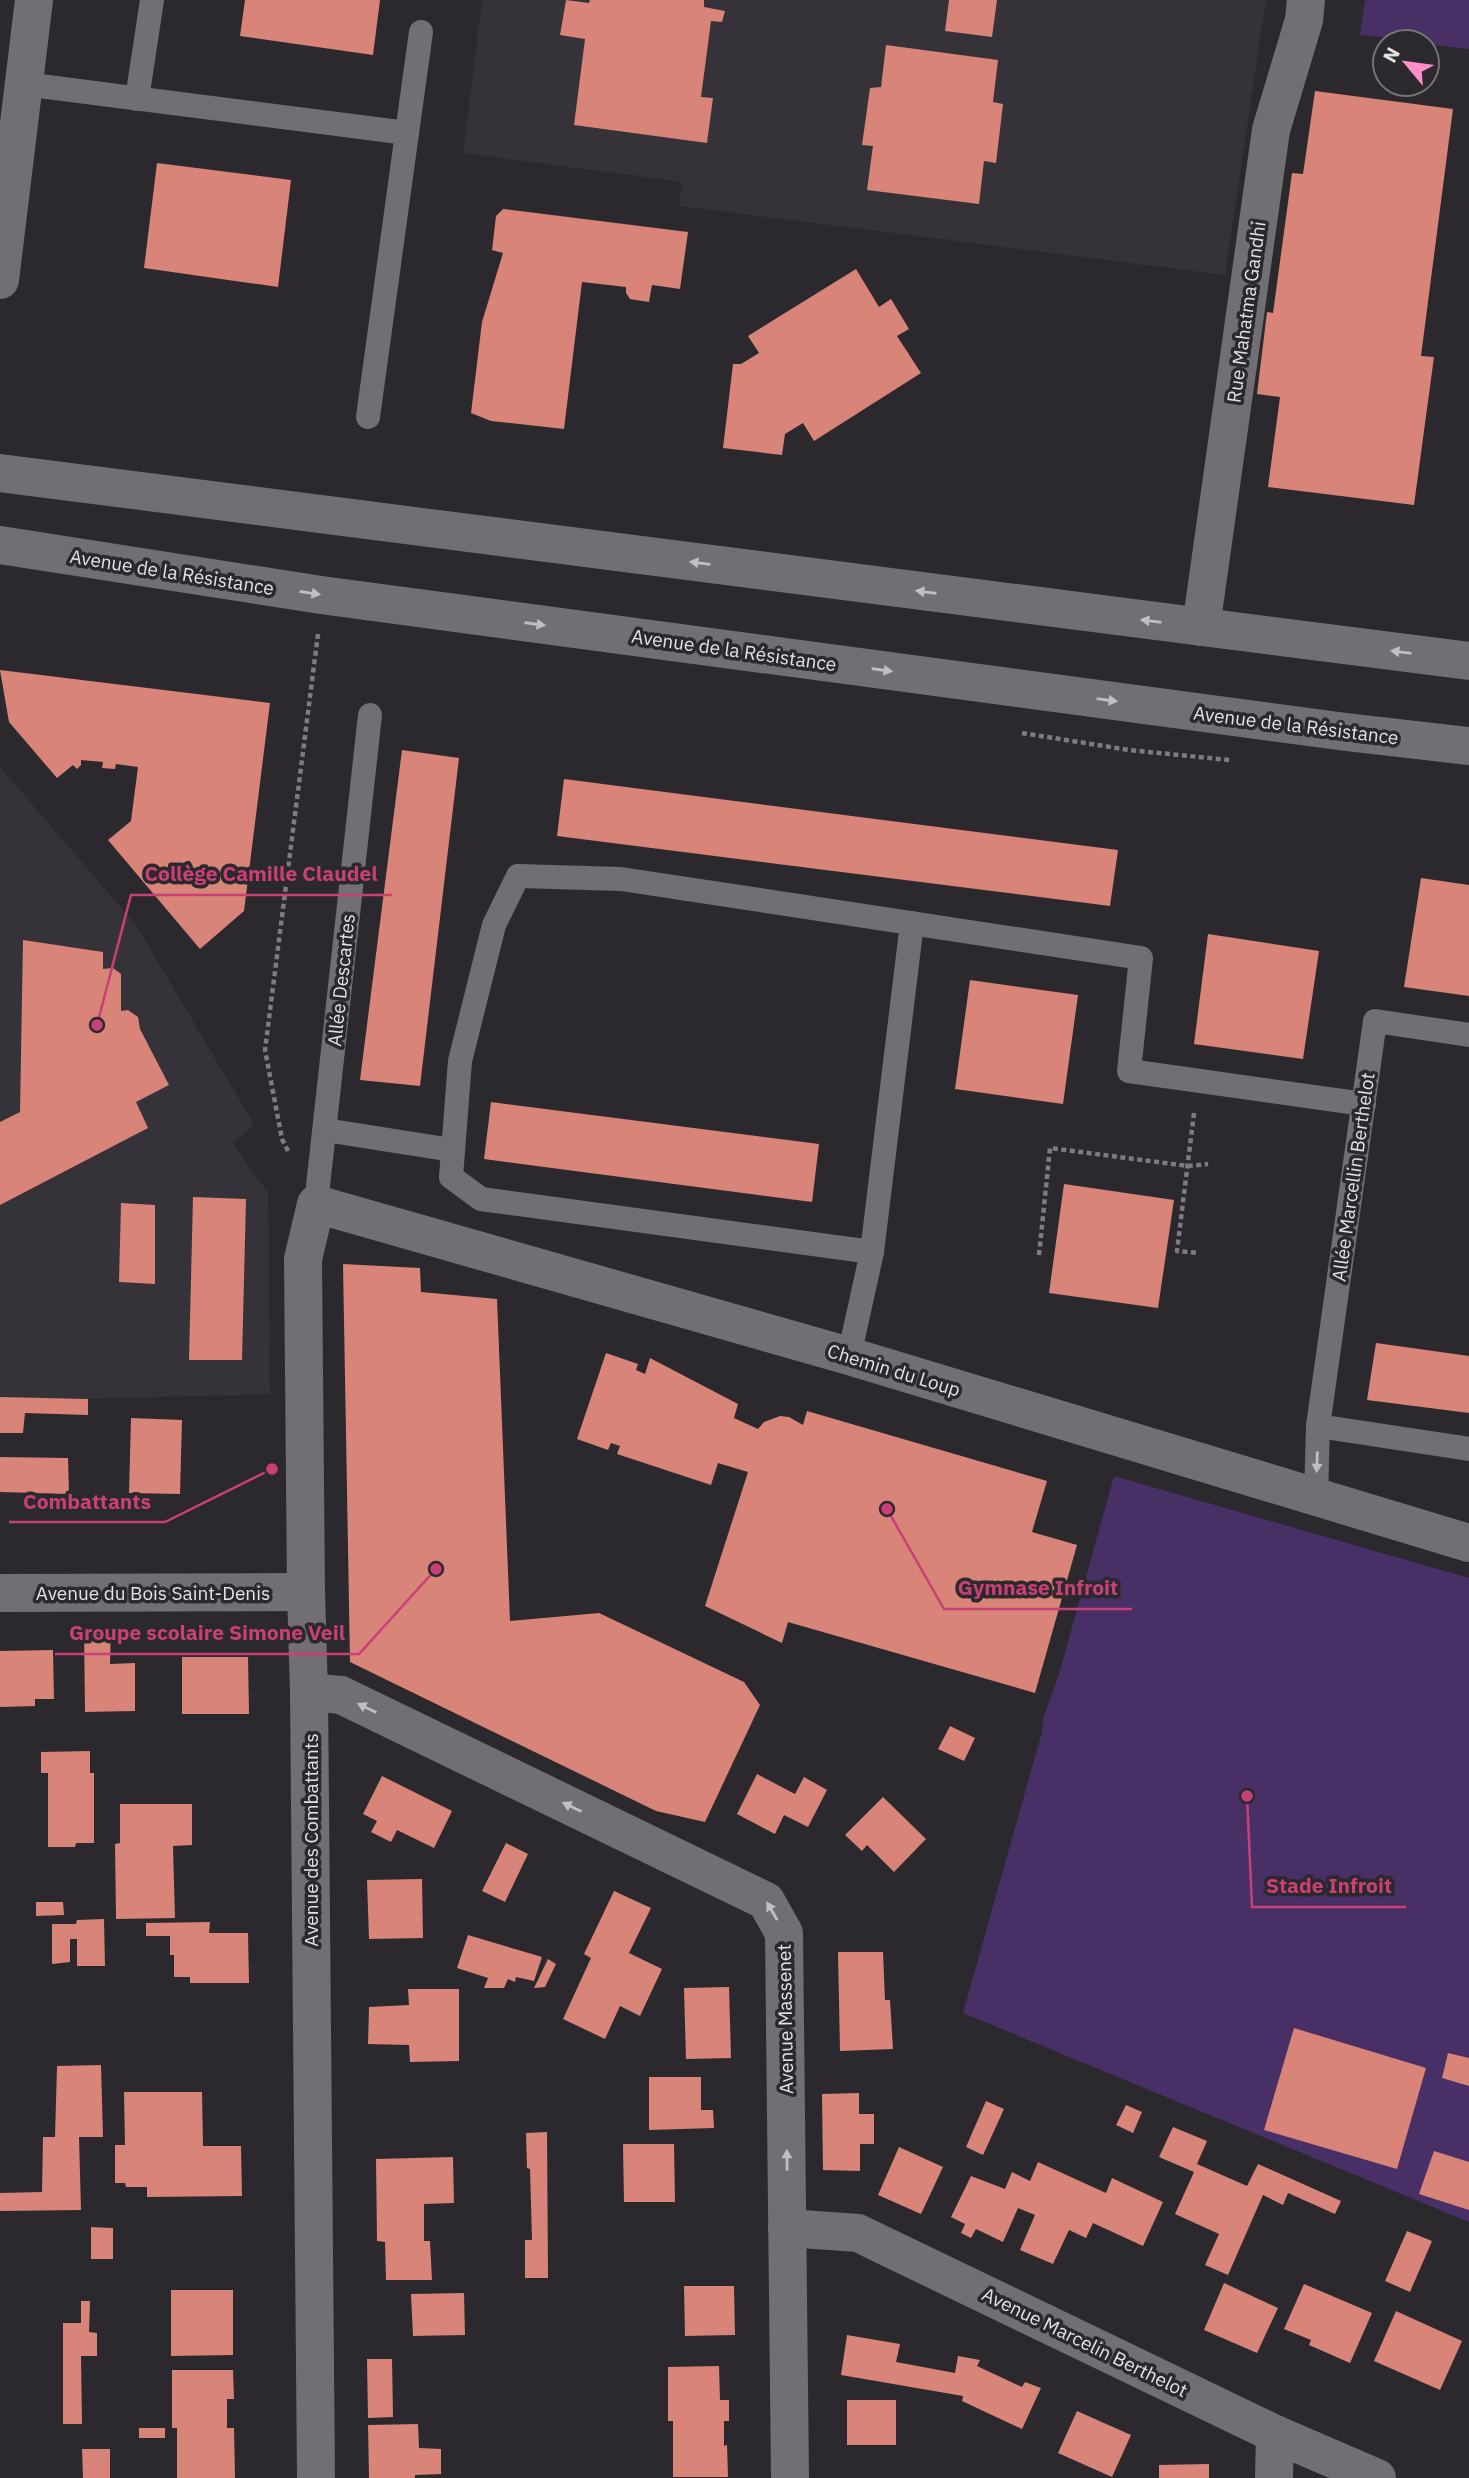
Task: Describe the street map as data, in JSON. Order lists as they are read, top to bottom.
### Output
{
  "streets": {
    "street": [
      "Rue Mahatma Gandhi",
      "Avenue de la Résistance",
      "Chemin du Loup",
      "Avenue du Bois Saint-Denis",
      "Avenue des Combattants",
      "Avenue Massenet",
      "Avenue Marcelin Berthelot"
    ],
    "lane": ["Allée Descartes", "Allée Marcellin Berthelot"]
  },
  "crossings": [
    ["Allée Descartes", "Chemin du Loup"],
    ["Allée Descartes", "Avenue des Combattants"],
    ["Allée Marcellin Berthelot", "Chemin du Loup"],
    ["Chemin du Loup", "Avenue des Combattants"],
    ["Avenue du Bois Saint-Denis", "Avenue des Combattants"],
    ["Avenue des Combattants", "Avenue Massenet"],
    ["Avenue Massenet", "Avenue Marcelin Berthelot"]
  ],
  "one_way": ["Avenue Massenet"],
  "places": [
    "Collège Camille Claudel",
    "Combattants",
    "Gymnase Infroit",
    "Groupe scolaire Simone Veil",
    "Stade Infroit"
  ],
  "north": "top left"
}
